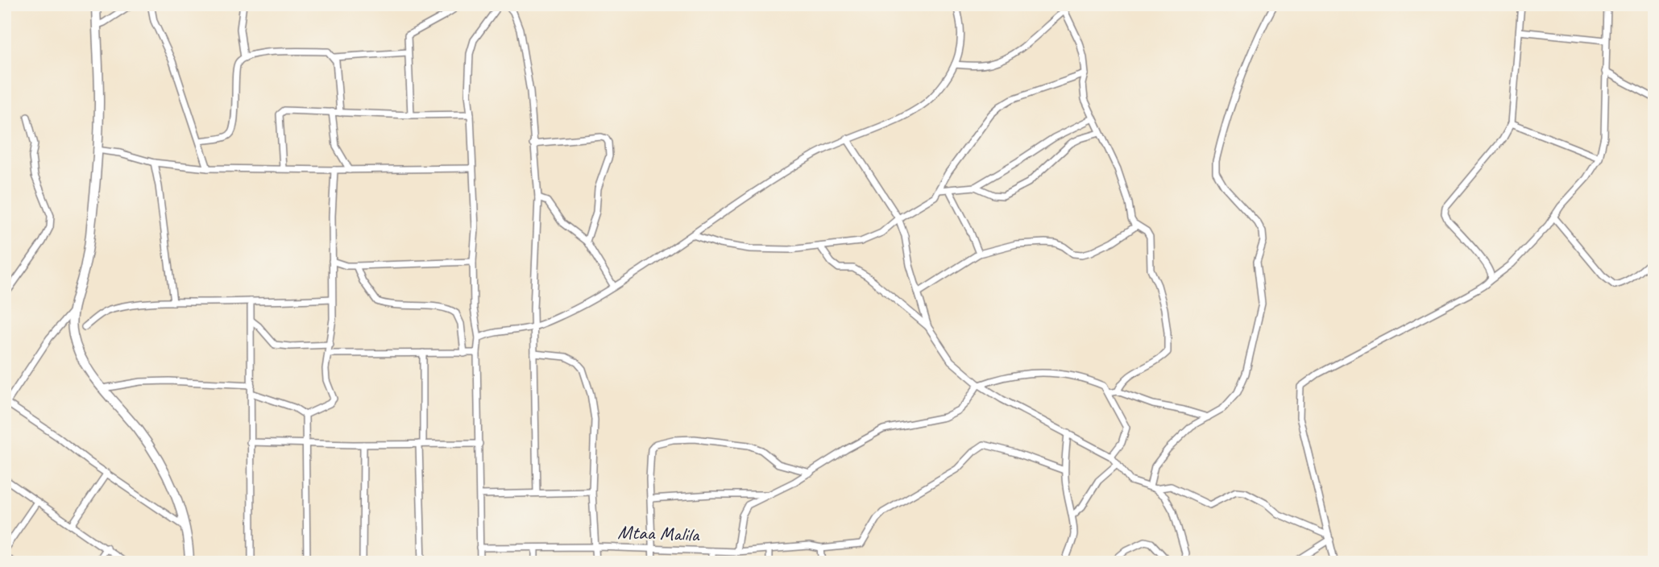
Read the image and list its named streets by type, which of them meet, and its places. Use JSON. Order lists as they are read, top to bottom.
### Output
{
  "streets": {
    "street": ["Mtaa Malila"]
  }
}
